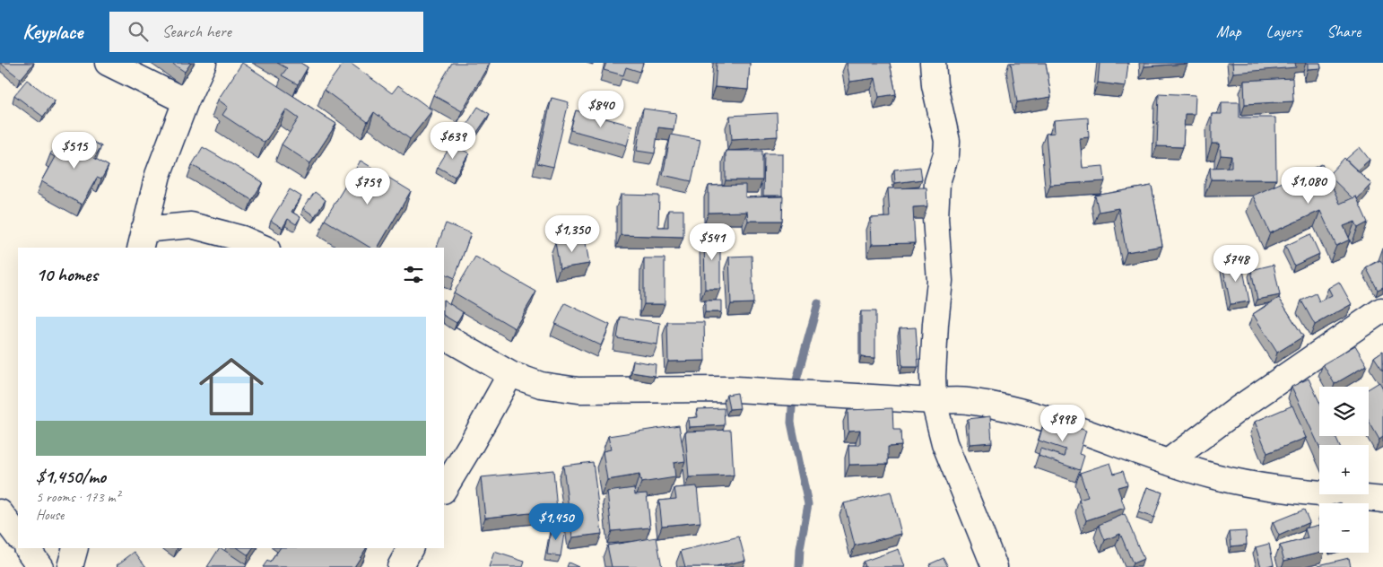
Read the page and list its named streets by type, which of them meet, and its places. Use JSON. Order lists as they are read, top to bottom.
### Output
{
  "page": {
    "header": "Keyplace",
    "search": "Search here",
    "nav": ["Map", "Layers", "Share"],
    "price": [
      "$840",
      "$639",
      "$515",
      "$1,080",
      "$759",
      "$1,350",
      "$541",
      "$748",
      "$998",
      "$1,450"
    ],
    "heading": "10 homes",
    "list": [
      {
        "name": "$1,450/mo",
        "note": "5 rooms · 173 m² · House"
      }
    ],
    "map_buttons": ["+", "−"]
  }
}
